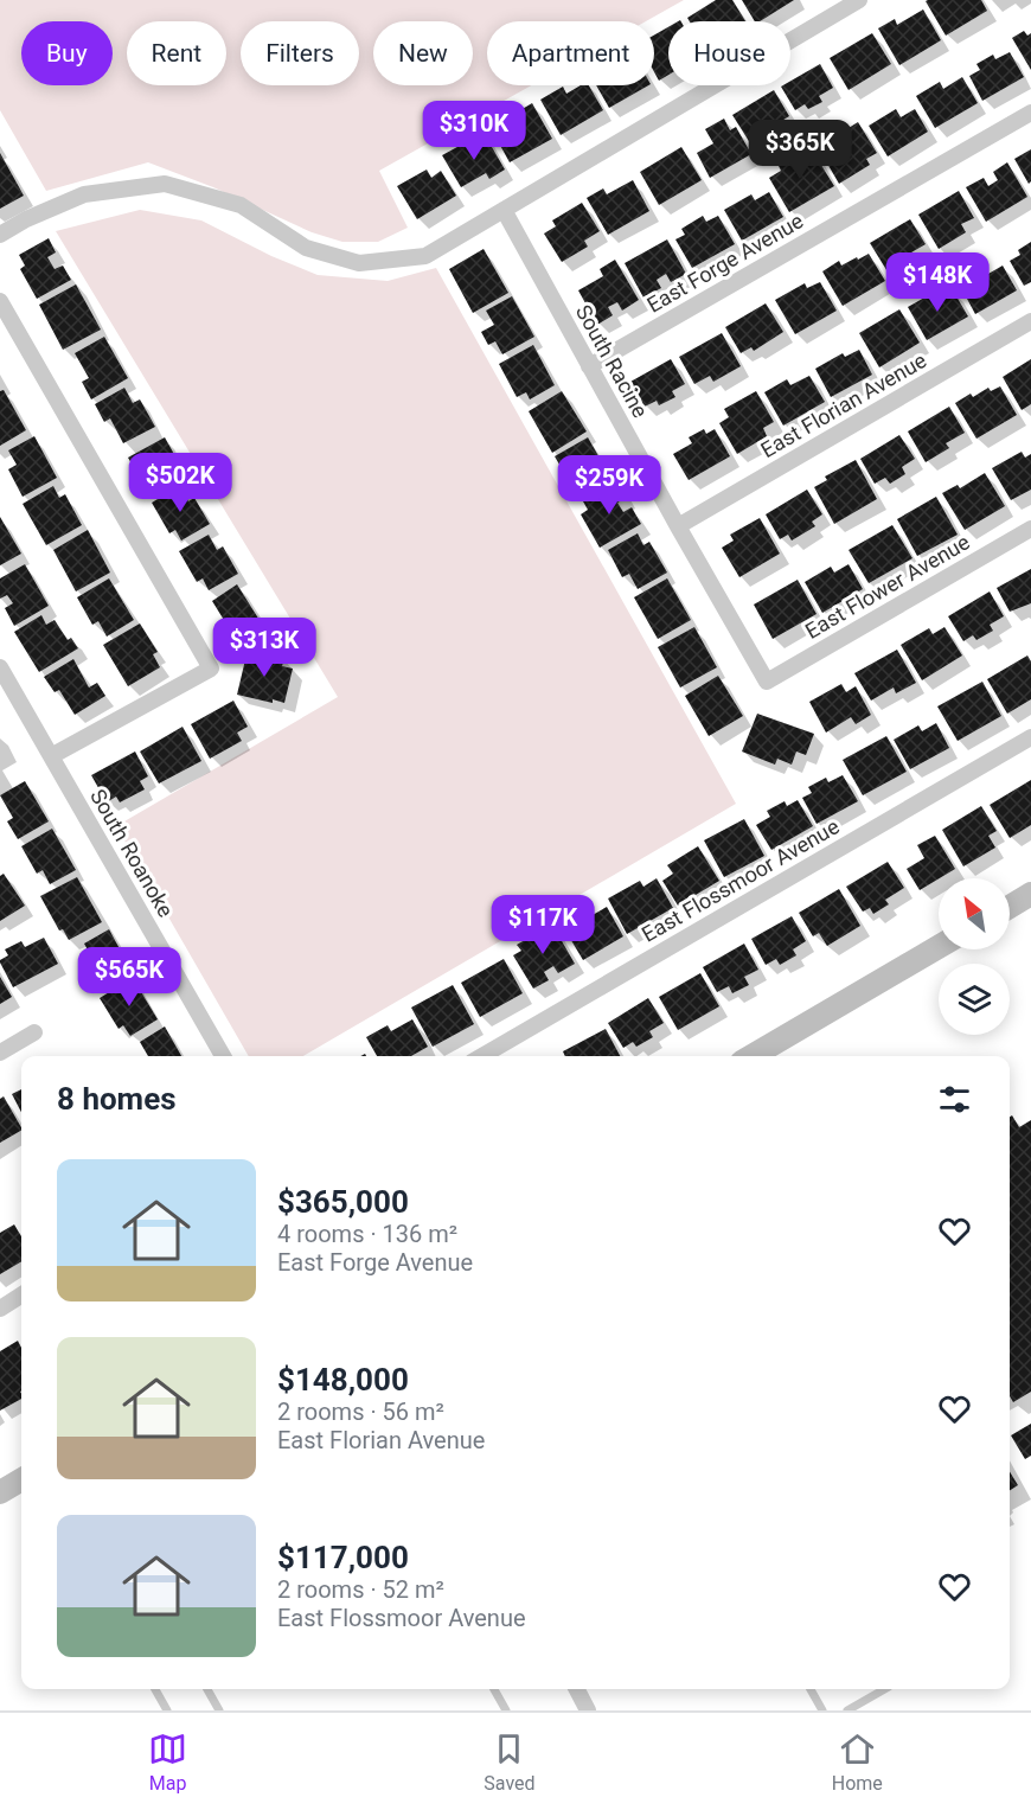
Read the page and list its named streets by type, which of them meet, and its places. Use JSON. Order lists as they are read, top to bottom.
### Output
{
  "streets": {
    "street": [
      "East Forge Avenue",
      "South Racine",
      "East Florian Avenue",
      "East Flower Avenue",
      "South Roanoke",
      "East Flossmoor Avenue"
    ]
  },
  "crossings": [
    ["East Forge Avenue", "South Racine"],
    ["South Racine", "East Florian Avenue"],
    ["South Racine", "East Flower Avenue"]
  ],
  "north": "top left",
  "page": {
    "chip": [
      "Buy",
      "Rent",
      "Filters",
      "New",
      "Apartment",
      "House"
    ],
    "price": [
      "$310K",
      "$365K",
      "$148K",
      "$502K",
      "$259K",
      "$313K",
      "$117K",
      "$565K"
    ],
    "heading": "8 homes",
    "list": [
      {
        "name": "$365,000",
        "note": "4 rooms · 136 m² · East Forge Avenue"
      },
      {
        "name": "$148,000",
        "note": "2 rooms · 56 m² · East Florian Avenue"
      },
      {
        "name": "$117,000",
        "note": "2 rooms · 52 m² · East Flossmoor Avenue"
      }
    ],
    "tabs": ["Map", "Saved", "Home"]
  }
}
